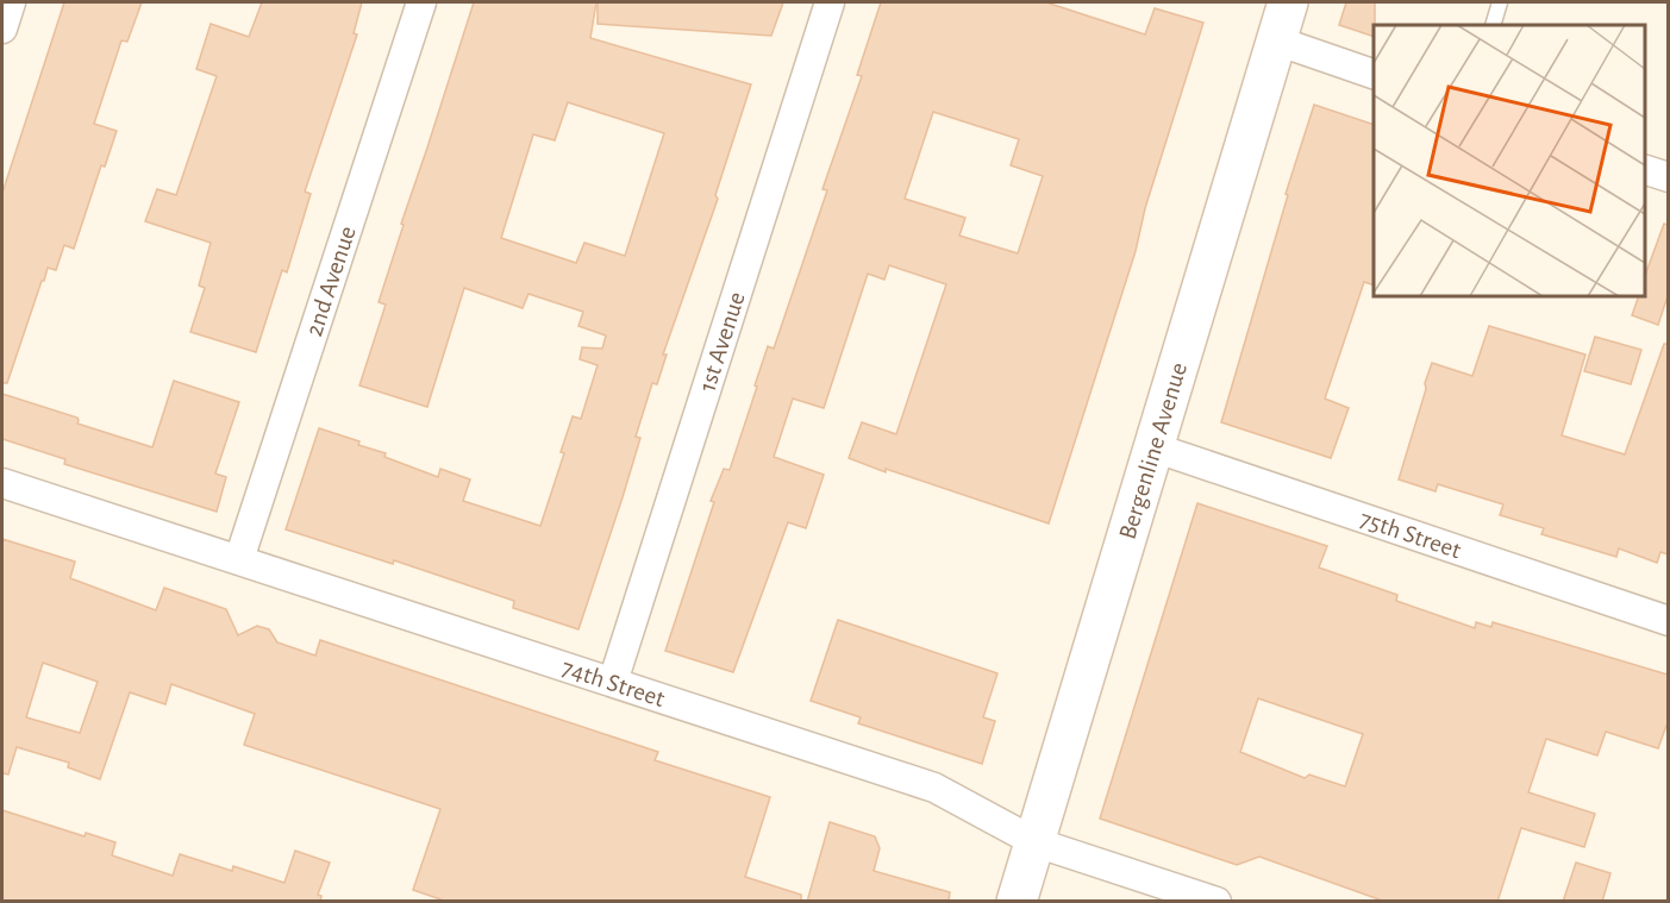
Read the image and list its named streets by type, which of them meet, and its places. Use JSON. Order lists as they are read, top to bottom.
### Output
{
  "streets": {
    "street": [
      "2nd Avenue",
      "1st Avenue",
      "Bergenline Avenue",
      "75th Street",
      "74th Street"
    ]
  },
  "crossings": [
    ["2nd Avenue", "74th Street"],
    ["1st Avenue", "74th Street"],
    ["Bergenline Avenue", "75th Street"],
    ["Bergenline Avenue", "74th Street"]
  ]
}
